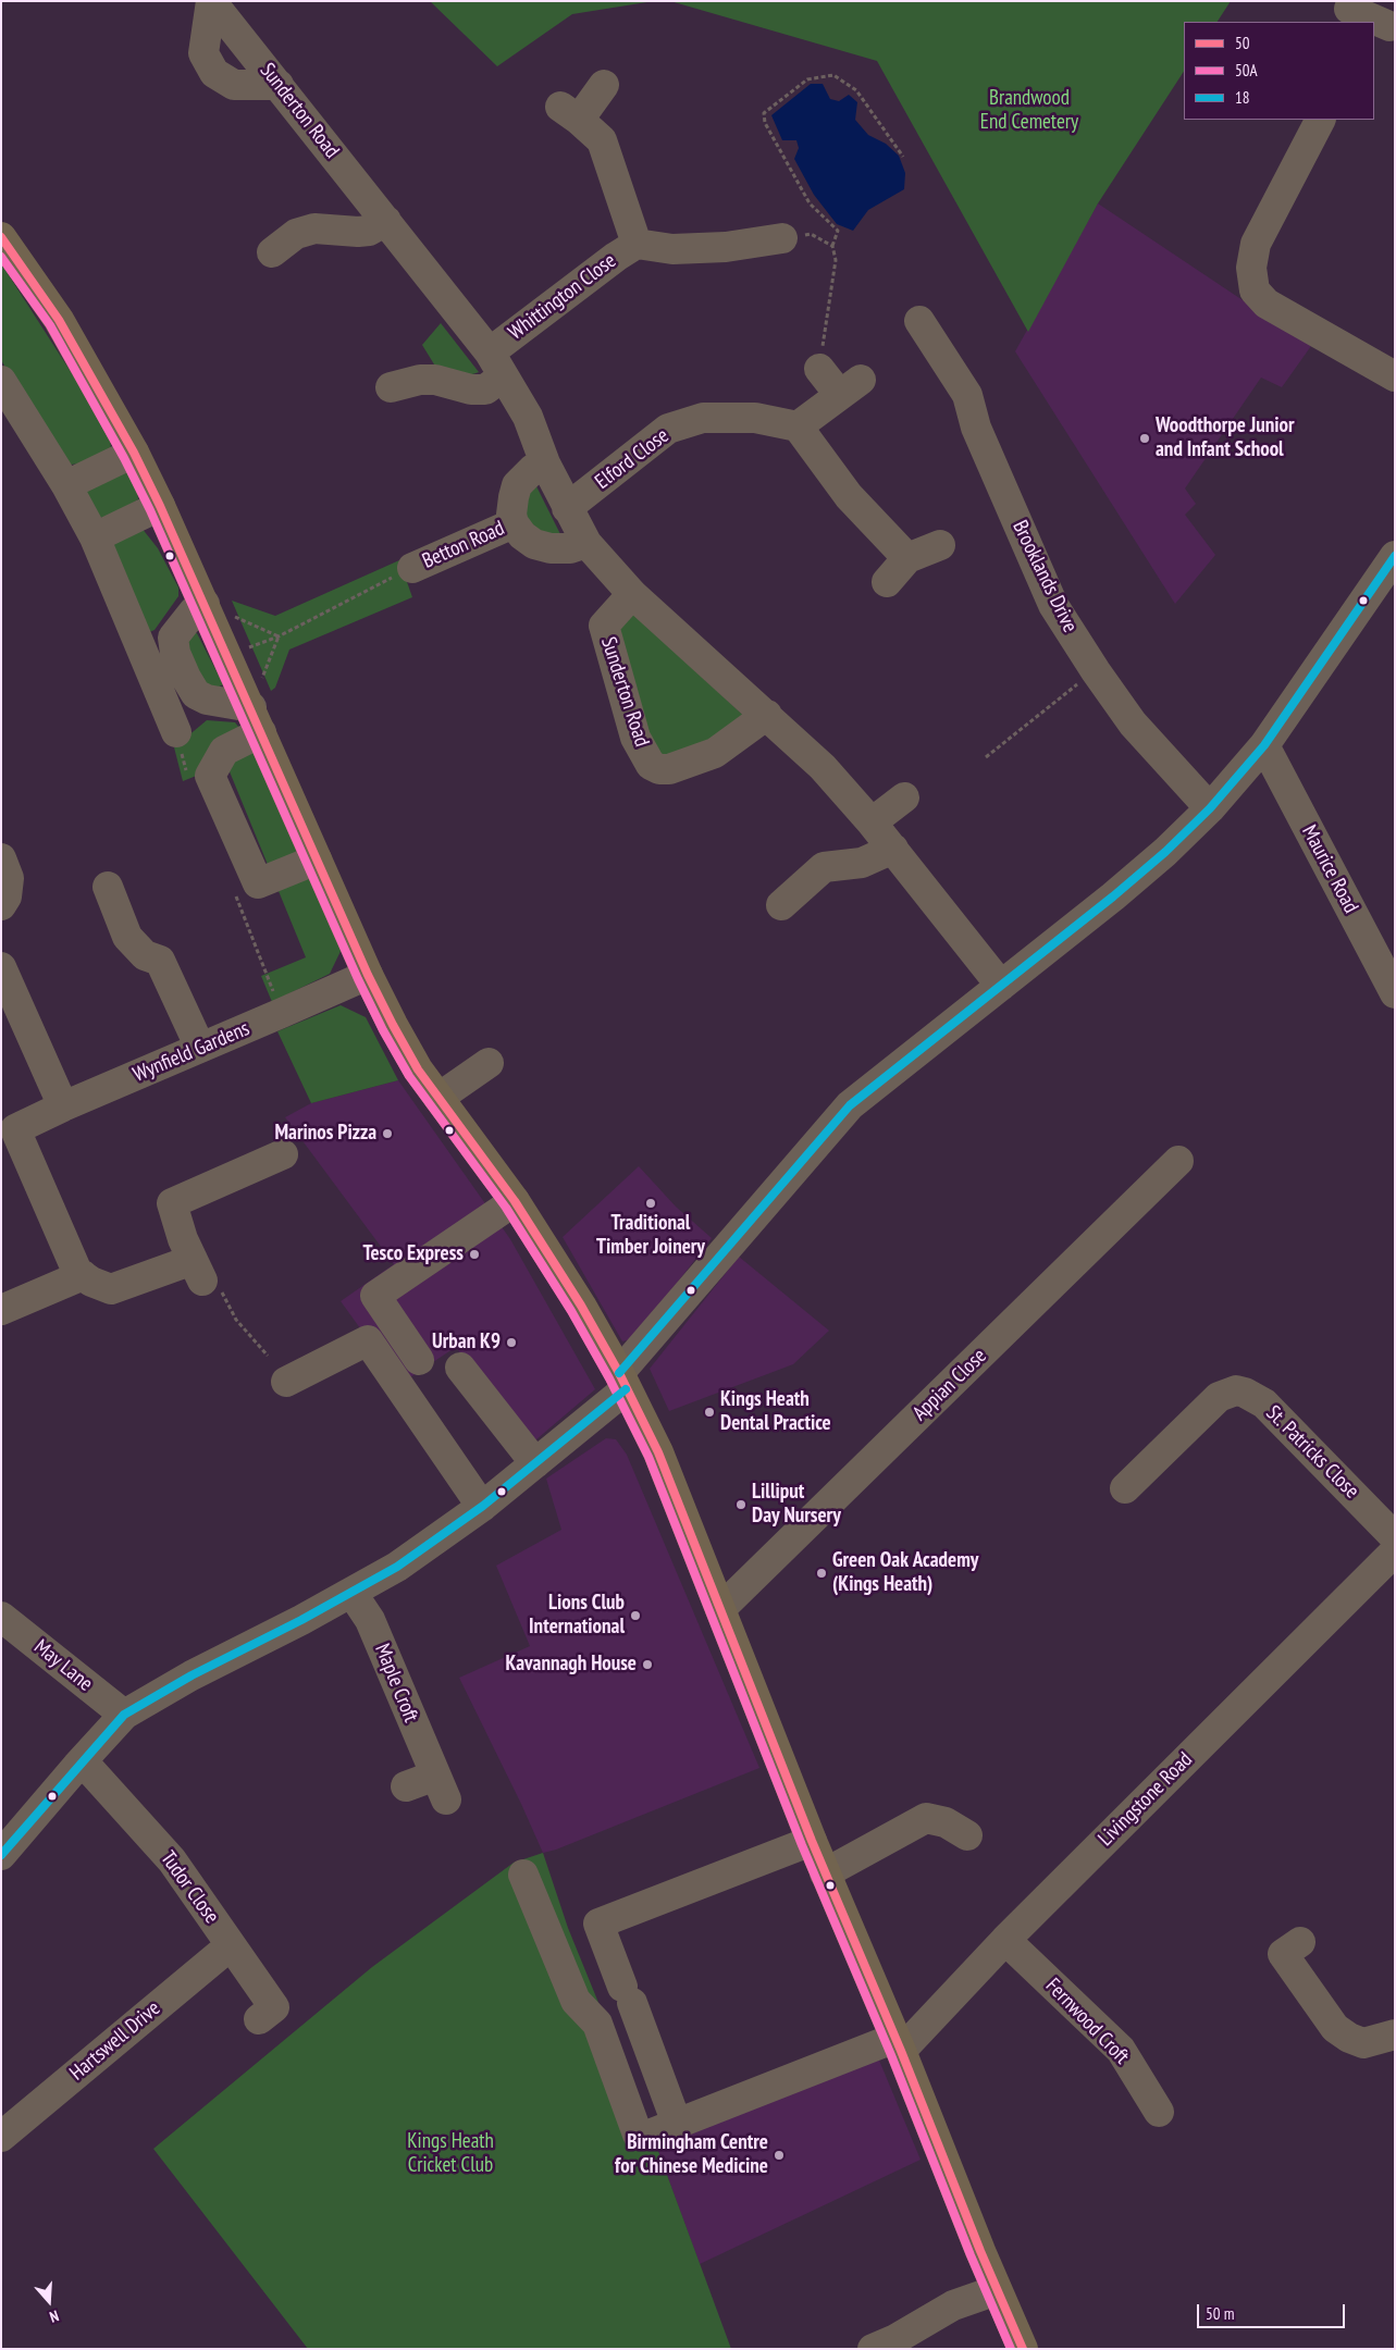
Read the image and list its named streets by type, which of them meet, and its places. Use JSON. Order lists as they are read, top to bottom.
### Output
{
  "streets": {
    "street": [
      "Sunderton Road",
      "Whittington Close",
      "Elford Close",
      "Betton Road",
      "Brooklands Drive",
      "Maurice Road",
      "Wynfield Gardens",
      "Appian Close",
      "St. Patricks Close",
      "May Lane",
      "Maple Croft",
      "Livingstone Road",
      "Tudor Close",
      "Fernwood Croft",
      "Hartswell Drive"
    ]
  },
  "crossings": [
    ["Sunderton Road", "Whittington Close"],
    ["Sunderton Road", "Elford Close"],
    ["Sunderton Road", "Betton Road"],
    ["Livingstone Road", "Fernwood Croft"],
    ["Tudor Close", "Hartswell Drive"]
  ],
  "parks": ["Brandwood End Cemetery", "Kings Heath Cricket Club"],
  "places": [
    "Woodthorpe Junior and Infant School",
    "Marinos Pizza",
    "Traditional Timber Joinery",
    "Tesco Express",
    "Urban K9",
    "Kings Heath Dental Practice",
    "Lilliput Day Nursery",
    "Green Oak Academy (Kings Heath)",
    "Lions Club International",
    "Kavannagh House",
    "Birmingham Centre for Chinese Medicine"
  ],
  "lines": ["transit line 50", "transit line 50A", "transit line 18"],
  "legend": ["50", "50A", "18"],
  "scale_bar": "50 m",
  "north": "bottom"
}
